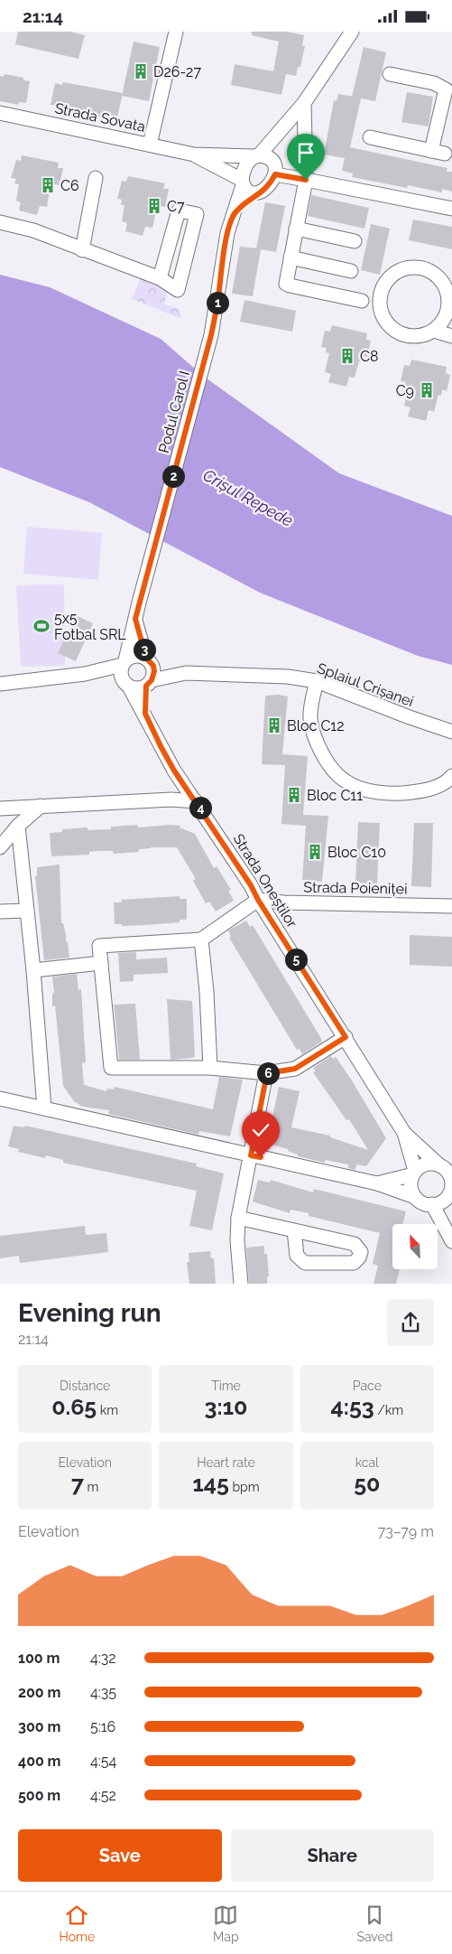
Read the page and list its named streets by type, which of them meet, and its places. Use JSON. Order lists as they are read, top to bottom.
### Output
{
  "streets": {
    "street": [
      "Strada Sovata",
      "Podul Carol I",
      "Splaiul Crișanei",
      "Strada Oneștilor",
      "Strada Poieniței"
    ]
  },
  "crossings": [
    ["Strada Sovata", "Podul Carol I"],
    ["Podul Carol I", "Splaiul Crișanei"],
    ["Podul Carol I", "Strada Oneștilor"],
    ["Splaiul Crișanei", "Strada Oneștilor"],
    ["Strada Oneștilor", "Strada Poieniței"]
  ],
  "water": ["Crișul Repede"],
  "places": {
    "building": [
      "D26-27",
      "C6",
      "C7",
      "C8",
      "C9",
      "Bloc C12",
      "Bloc C11",
      "Bloc C10"
    ],
    "sports": ["5x5 Fotbal SRL"]
  },
  "north": "top left",
  "page": {
    "status": "21:14",
    "pins": [
      "1",
      "2",
      "3",
      "4",
      "5",
      "6"
    ],
    "heading": ["Evening run", "21:14"],
    "stats": [
      ["Distance", "0.65 km"],
      ["Time", "3:10"],
      ["Pace", "4:53 /km"],
      ["Elevation", "7 m"],
      ["Heart rate", "145 bpm"],
      ["kcal", "50"]
    ],
    "chart": ["Elevation", "73–79 m"],
    "list": [
      {
        "name": "100 m",
        "note": "4:32"
      },
      {
        "name": "200 m",
        "note": "4:35"
      },
      {
        "name": "300 m",
        "note": "5:16"
      },
      {
        "name": "400 m",
        "note": "4:54"
      },
      {
        "name": "500 m",
        "note": "4:52"
      }
    ],
    "buttons": ["Save", "Share"],
    "tabs": ["Home", "Map", "Saved"]
  }
}
